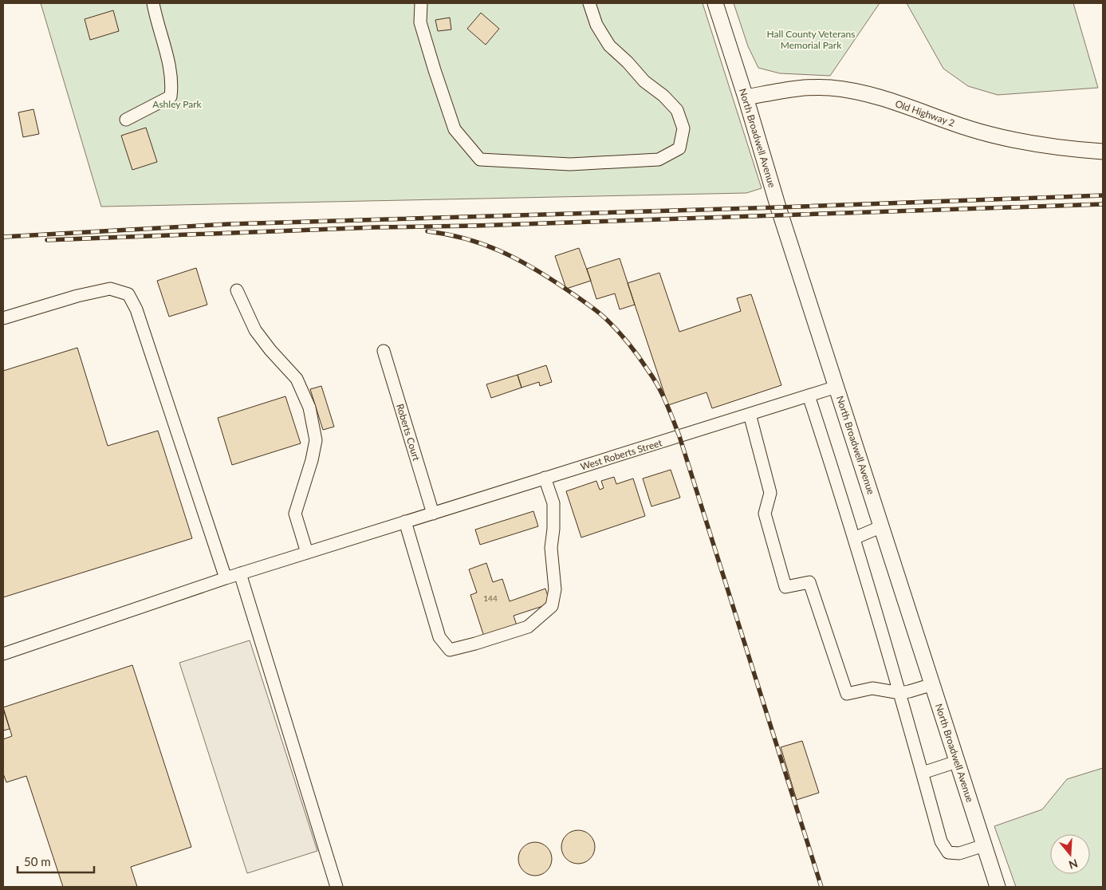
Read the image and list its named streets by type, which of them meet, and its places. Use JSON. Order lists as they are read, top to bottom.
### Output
{
  "streets": {
    "main road": ["Old Highway 2", "North Broadwell Avenue"],
    "street": ["Roberts Court", "West Roberts Street"]
  },
  "crossings": [
    ["Old Highway 2", "North Broadwell Avenue"],
    ["North Broadwell Avenue", "West Roberts Street"],
    ["Roberts Court", "West Roberts Street"]
  ],
  "parks": ["Hall County Veterans Memorial Park", "Ashley Park"],
  "house_numbers": ["144"],
  "scale_bar": "50 m",
  "north": "bottom"
}
